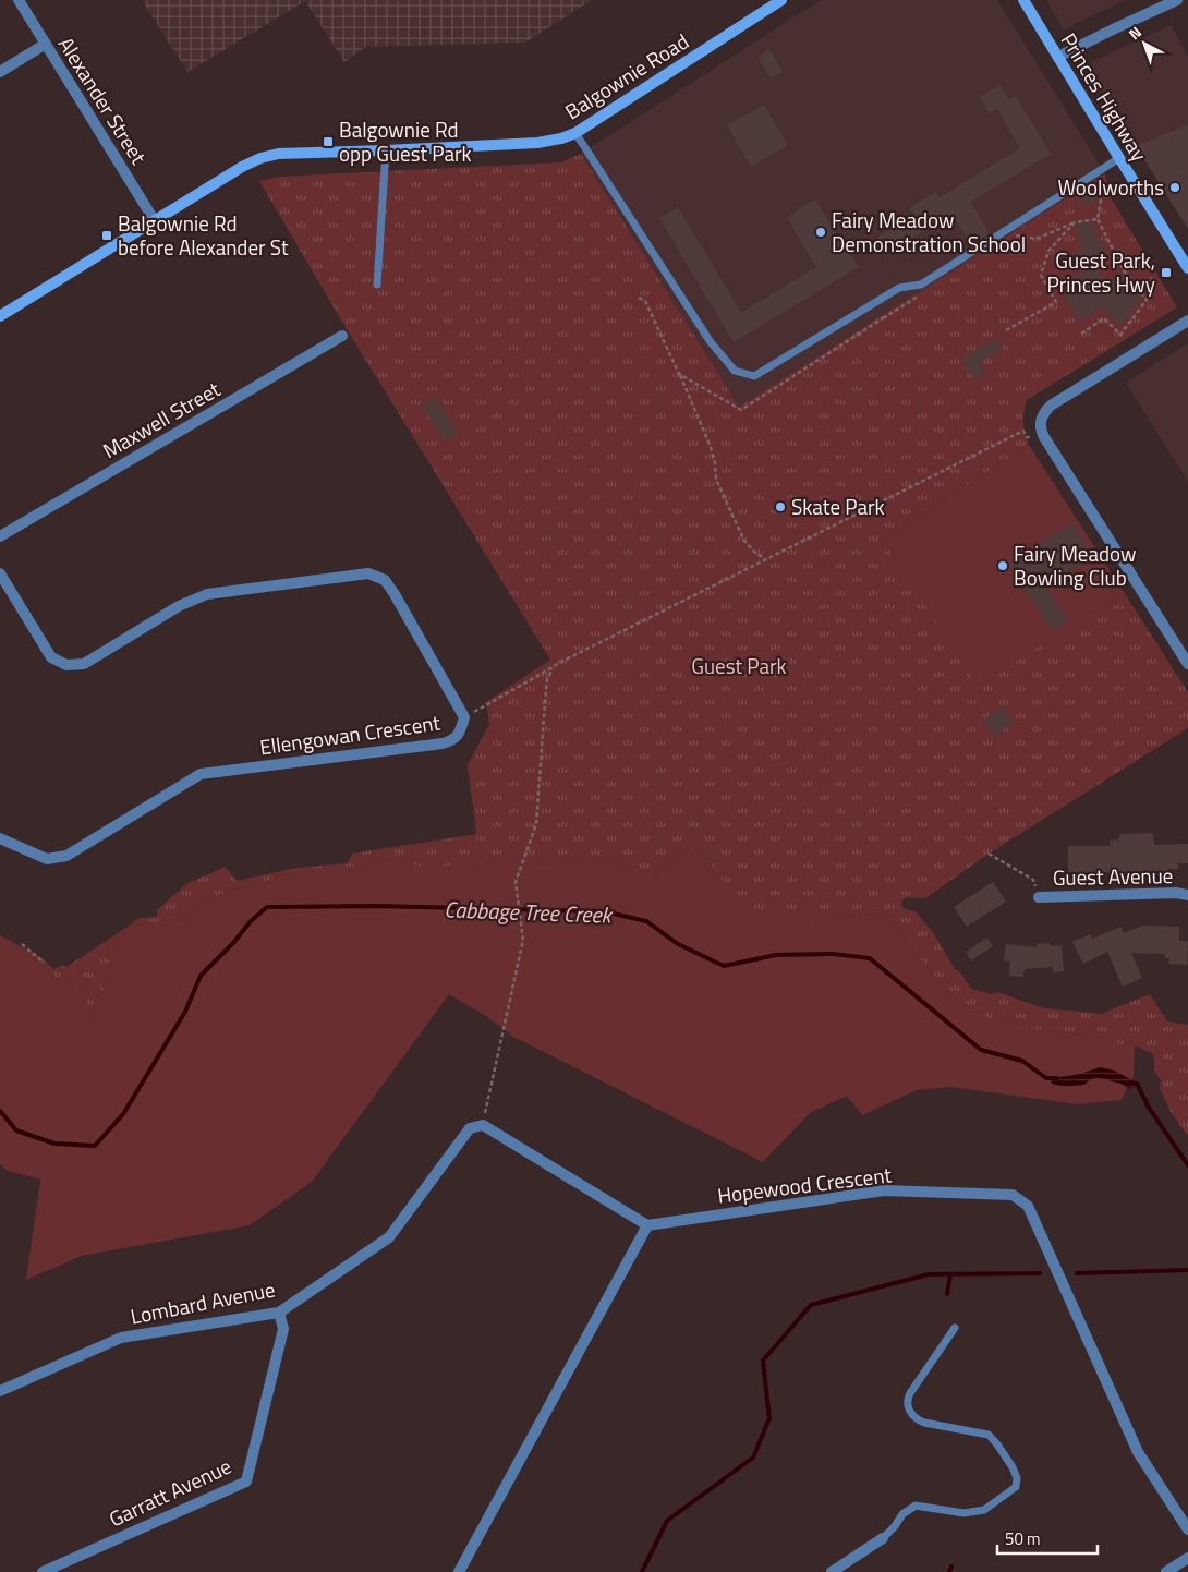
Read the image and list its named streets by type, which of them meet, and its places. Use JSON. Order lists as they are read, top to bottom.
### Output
{
  "streets": {
    "main road": ["Balgownie Road", "Princes Highway"],
    "street": [
      "Alexander Street",
      "Maxwell Street",
      "Ellengowan Crescent",
      "Guest Avenue",
      "Hopewood Crescent",
      "Lombard Avenue",
      "Garratt Avenue"
    ]
  },
  "crossings": [
    ["Balgownie Road", "Alexander Street"],
    ["Lombard Avenue", "Garratt Avenue"]
  ],
  "water": ["Cabbage Tree Creek"],
  "parks": ["Guest Park"],
  "places": {
    "transit": ["Balgownie Rd opp Guest Park", "Balgownie Rd before Alexander St", "Guest Park, Princes Hwy"],
    "other": [
      "Woolworths",
      "Fairy Meadow Demonstration School",
      "Skate Park",
      "Fairy Meadow Bowling Club"
    ]
  },
  "scale_bar": "50 m",
  "north": "top left"
}
